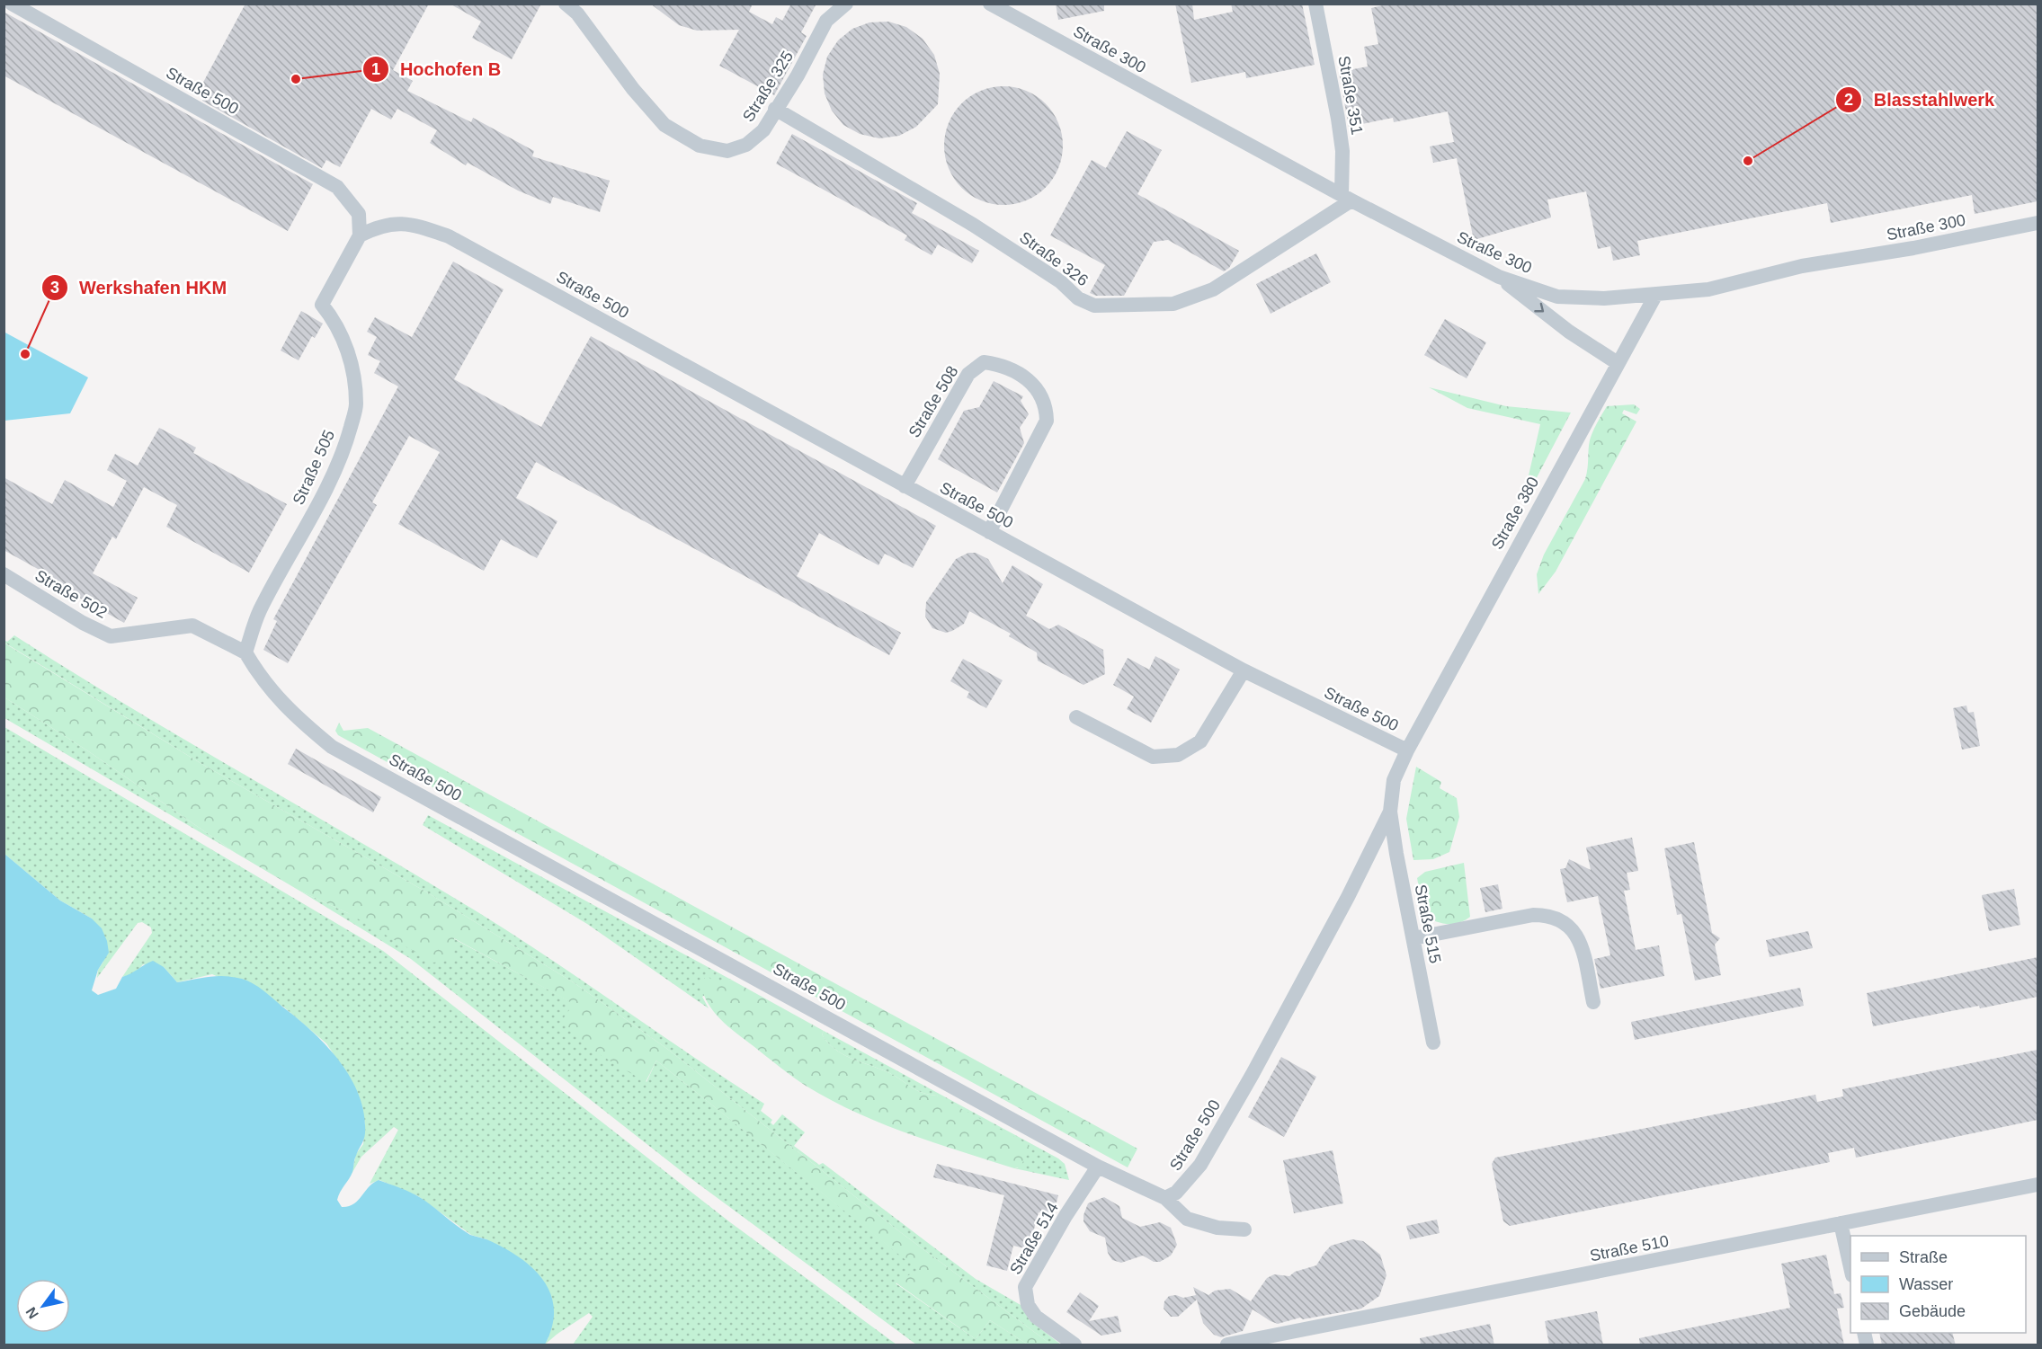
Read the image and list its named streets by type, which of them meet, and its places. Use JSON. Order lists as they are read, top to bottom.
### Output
{
  "streets": {
    "street": [
      "Straße 300",
      "Straße 325",
      "Straße 500",
      "Straße 351",
      "Straße 326",
      "Straße 508",
      "Straße 505",
      "Straße 380",
      "Straße 502",
      "Straße 515",
      "Straße 514",
      "Straße 510"
    ]
  },
  "crossings": [
    ["Straße 300", "Straße 351"],
    ["Straße 300", "Straße 326"],
    ["Straße 300", "Straße 380"],
    ["Straße 325", "Straße 326"],
    ["Straße 500", "Straße 508"],
    ["Straße 500", "Straße 505"],
    ["Straße 500", "Straße 380"],
    ["Straße 500", "Straße 502"],
    ["Straße 500", "Straße 515"],
    ["Straße 500", "Straße 514"],
    ["Straße 351", "Straße 326"],
    ["Straße 505", "Straße 502"]
  ],
  "places": ["Hochofen B", "Blasstahlwerk", "Werkshafen HKM"],
  "legend": ["Straße", "Wasser", "Gebäude"],
  "north": "bottom left"
}
